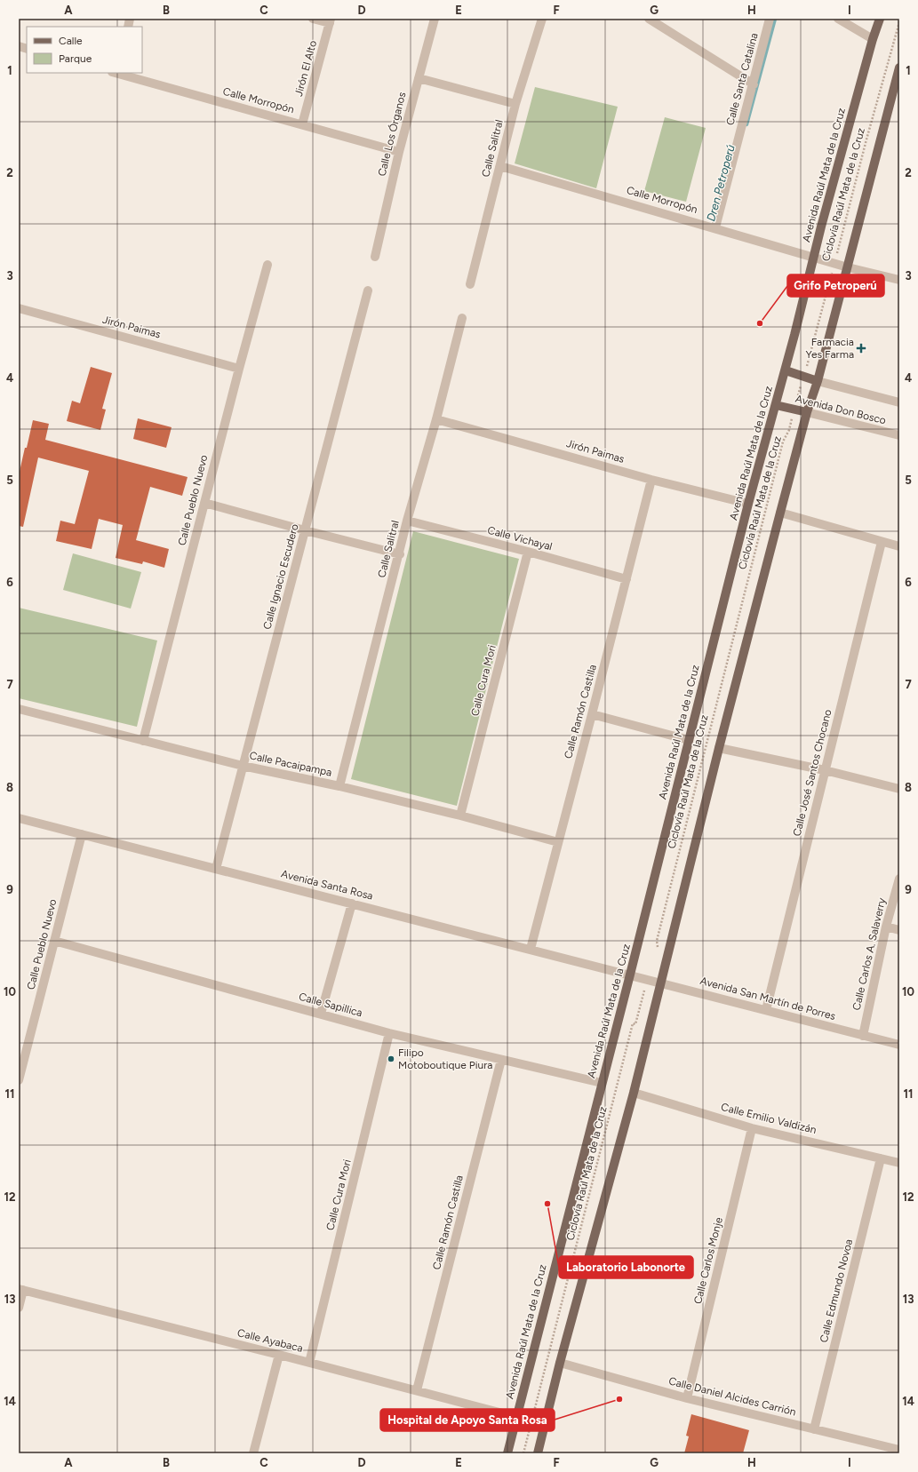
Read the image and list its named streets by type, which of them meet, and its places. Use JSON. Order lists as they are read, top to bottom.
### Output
{
  "streets": {
    "main road": ["Avenida Raúl Mata de la Cruz", "Avenida Don Bosco"],
    "street": [
      "Jirón El Alto",
      "Calle Santa Catalina",
      "Calle Morropón",
      "Calle Los Órganos",
      "Calle Salitral",
      "Jirón Paimas",
      "Calle Pueblo Nuevo",
      "Calle Vichayal",
      "Calle Ignacio Escudero",
      "Calle Cura Mori",
      "Calle Ramón Castilla",
      "Calle Pacaipampa",
      "Calle José Santos Chocano",
      "Avenida Santa Rosa",
      "Calle Carlos A. Salaverry",
      "Avenida San Martín de Porres",
      "Calle Sapillica",
      "Calle Emilio Valdizán",
      "Calle Carlos Monje",
      "Calle Edmundo Novoa",
      "Calle Ayabaca",
      "Calle Daniel Alcides Carrión"
    ],
    "path": ["Ciclovía Raúl Mata de la Cruz"]
  },
  "crossings": [
    ["Jirón El Alto", "Calle Morropón"],
    ["Calle Santa Catalina", "Calle Morropón"],
    ["Calle Morropón", "Calle Los Órganos"],
    ["Calle Morropón", "Calle Salitral"],
    ["Calle Morropón", "Avenida Raúl Mata de la Cruz"],
    ["Calle Morropón", "Ciclovía Raúl Mata de la Cruz"],
    ["Calle Salitral", "Jirón Paimas"],
    ["Calle Salitral", "Calle Vichayal"],
    ["Calle Salitral", "Calle Pacaipampa"],
    ["Avenida Raúl Mata de la Cruz", "Jirón Paimas"],
    ["Avenida Raúl Mata de la Cruz", "Avenida Don Bosco"],
    ["Avenida Raúl Mata de la Cruz", "Avenida Santa Rosa"],
    ["Avenida Raúl Mata de la Cruz", "Avenida San Martín de Porres"],
    ["Avenida Raúl Mata de la Cruz", "Calle Sapillica"],
    ["Avenida Raúl Mata de la Cruz", "Calle Ayabaca"],
    ["Ciclovía Raúl Mata de la Cruz", "Avenida Don Bosco"],
    ["Jirón Paimas", "Calle Pueblo Nuevo"],
    ["Jirón Paimas", "Calle Ramón Castilla"],
    ["Calle Pueblo Nuevo", "Calle Pacaipampa"],
    ["Calle Pueblo Nuevo", "Avenida Santa Rosa"],
    ["Calle Pueblo Nuevo", "Calle Sapillica"],
    ["Calle Vichayal", "Calle Cura Mori"],
    ["Calle Vichayal", "Calle Ramón Castilla"],
    ["Calle Ignacio Escudero", "Calle Pacaipampa"],
    ["Calle Ignacio Escudero", "Avenida Santa Rosa"],
    ["Calle Cura Mori", "Calle Pacaipampa"],
    ["Calle Cura Mori", "Calle Sapillica"],
    ["Calle Cura Mori", "Calle Ayabaca"],
    ["Calle Ramón Castilla", "Calle Pacaipampa"],
    ["Calle Ramón Castilla", "Avenida Santa Rosa"],
    ["Calle Ramón Castilla", "Calle Sapillica"],
    ["Calle Ramón Castilla", "Calle Ayabaca"],
    ["Calle José Santos Chocano", "Avenida San Martín de Porres"],
    ["Avenida Santa Rosa", "Avenida San Martín de Porres"],
    ["Calle Carlos A. Salaverry", "Avenida San Martín de Porres"],
    ["Calle Emilio Valdizán", "Calle Carlos Monje"],
    ["Calle Emilio Valdizán", "Calle Edmundo Novoa"],
    ["Calle Carlos Monje", "Calle Daniel Alcides Carrión"],
    ["Calle Edmundo Novoa", "Calle Daniel Alcides Carrión"]
  ],
  "water": ["Dren Petroperú"],
  "places": {
    "other": [
      "Grifo Petroperú",
      "Filipo Motoboutique Piura",
      "Laboratorio Labonorte",
      "Hospital de Apoyo Santa Rosa"
    ],
    "health": ["Farmacia Yes Farma"]
  },
  "legend": ["Calle", "Parque"],
  "grid": {
    "columns": [
      "A",
      "B",
      "C",
      "D",
      "E",
      "F",
      "G",
      "H",
      "I"
    ],
    "rows": [
      "1",
      "2",
      "3",
      "4",
      "5",
      "6",
      "7",
      "8",
      "9",
      "10",
      "11",
      "12",
      "13",
      "14"
    ]
  }
}
